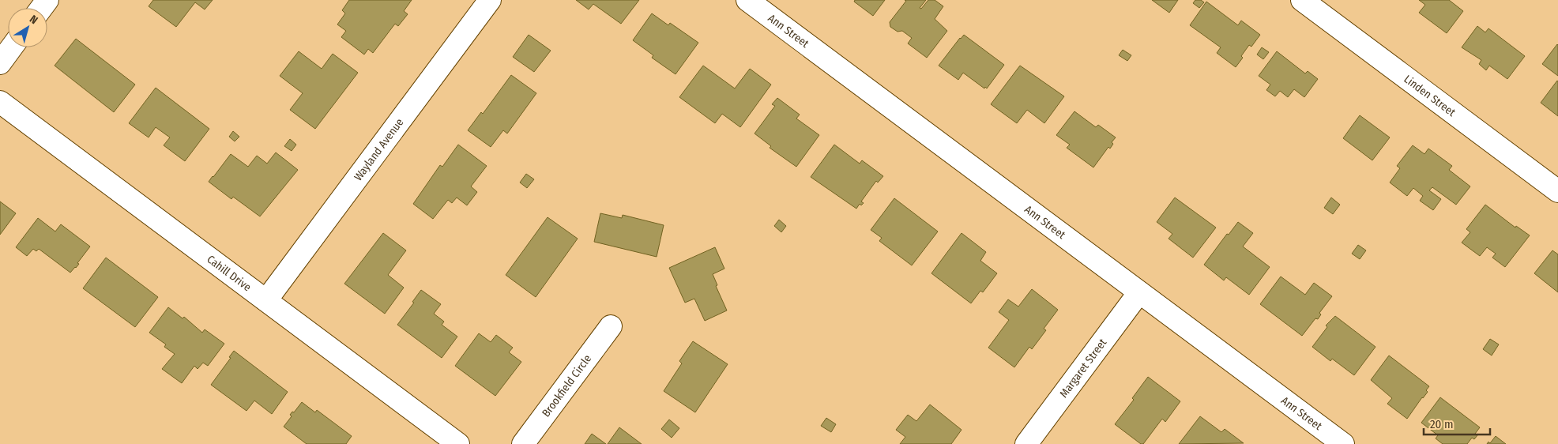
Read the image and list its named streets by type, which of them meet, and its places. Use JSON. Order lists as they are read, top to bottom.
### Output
{
  "streets": {
    "street": [
      "Ann Street",
      "Linden Street",
      "Wayland Avenue",
      "Cahill Drive",
      "Margaret Street",
      "Brookfield Circle"
    ]
  },
  "crossings": [
    ["Ann Street", "Margaret Street"],
    ["Wayland Avenue", "Cahill Drive"]
  ],
  "scale_bar": "20 m",
  "north": "top right"
}
